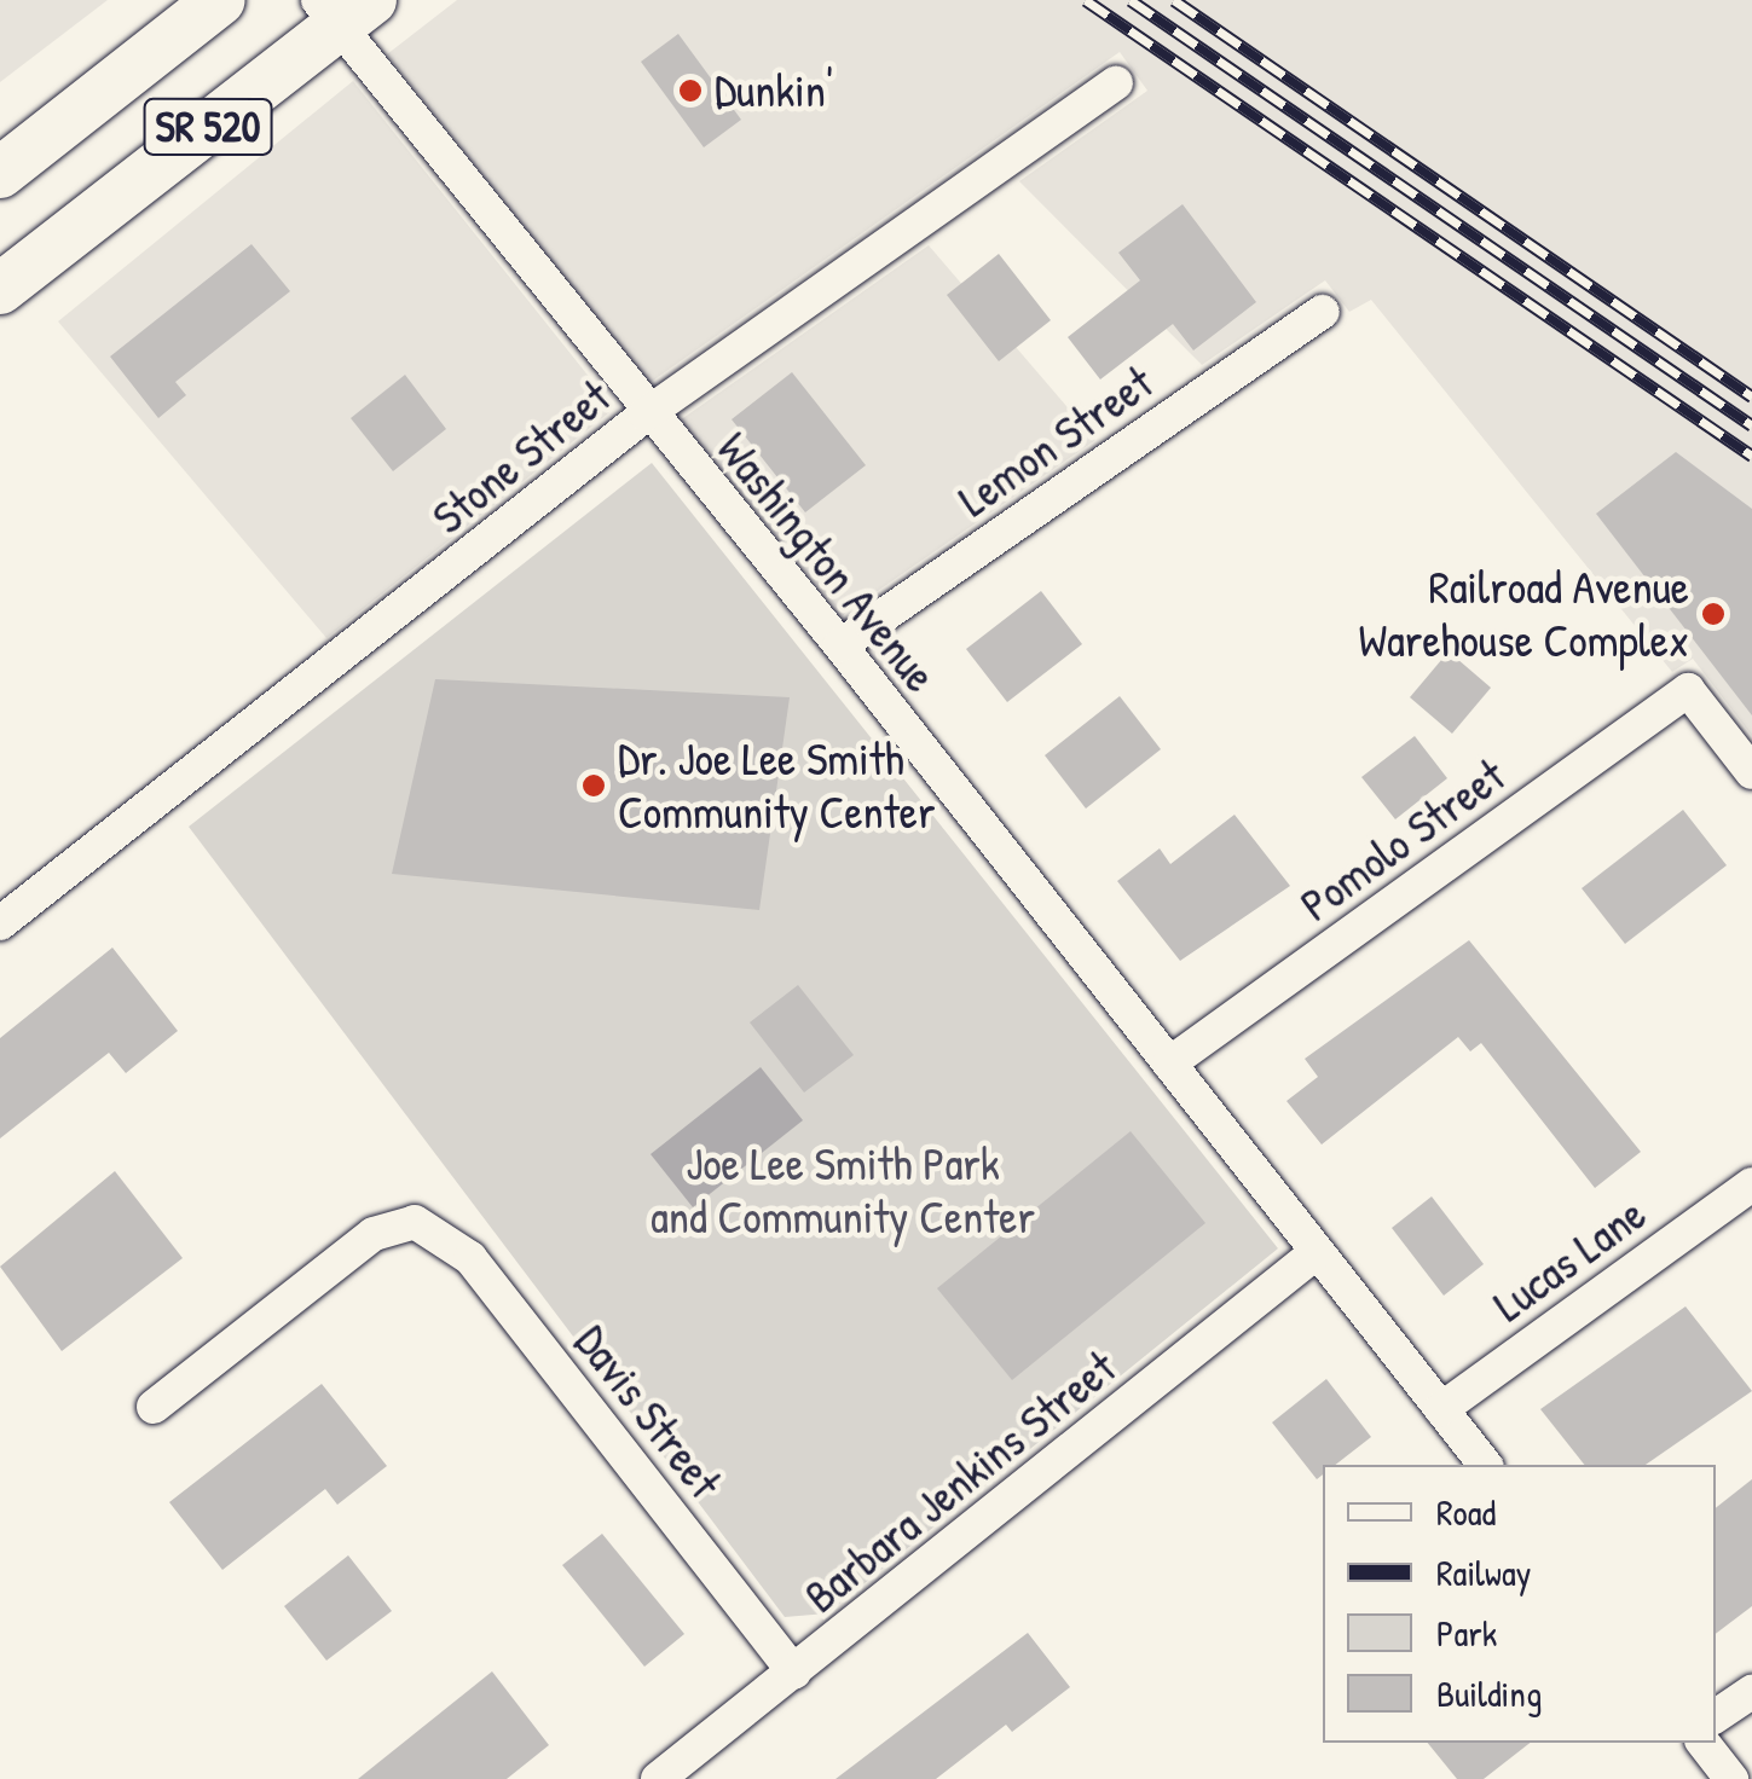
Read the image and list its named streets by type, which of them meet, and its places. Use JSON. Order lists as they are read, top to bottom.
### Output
{
  "streets": {
    "main road": ["SR 520"],
    "street": [
      "Lemon Street",
      "Stone Street",
      "Washington Avenue",
      "Pomolo Street",
      "Lucas Lane",
      "Davis Street",
      "Barbara Jenkins Street"
    ]
  },
  "crossings": [
    ["SR 520", "Washington Avenue"],
    ["Lemon Street", "Washington Avenue"],
    ["Stone Street", "Washington Avenue"],
    ["Washington Avenue", "Pomolo Street"],
    ["Washington Avenue", "Lucas Lane"],
    ["Washington Avenue", "Barbara Jenkins Street"],
    ["Davis Street", "Barbara Jenkins Street"]
  ],
  "parks": ["Joe Lee Smith Park and Community Center"],
  "places": ["Dunkin'", "Railroad Avenue Warehouse Complex", "Dr. Joe Lee Smith Community Center"],
  "legend": [
    "Road",
    "Railway",
    "Park",
    "Building"
  ]
}
